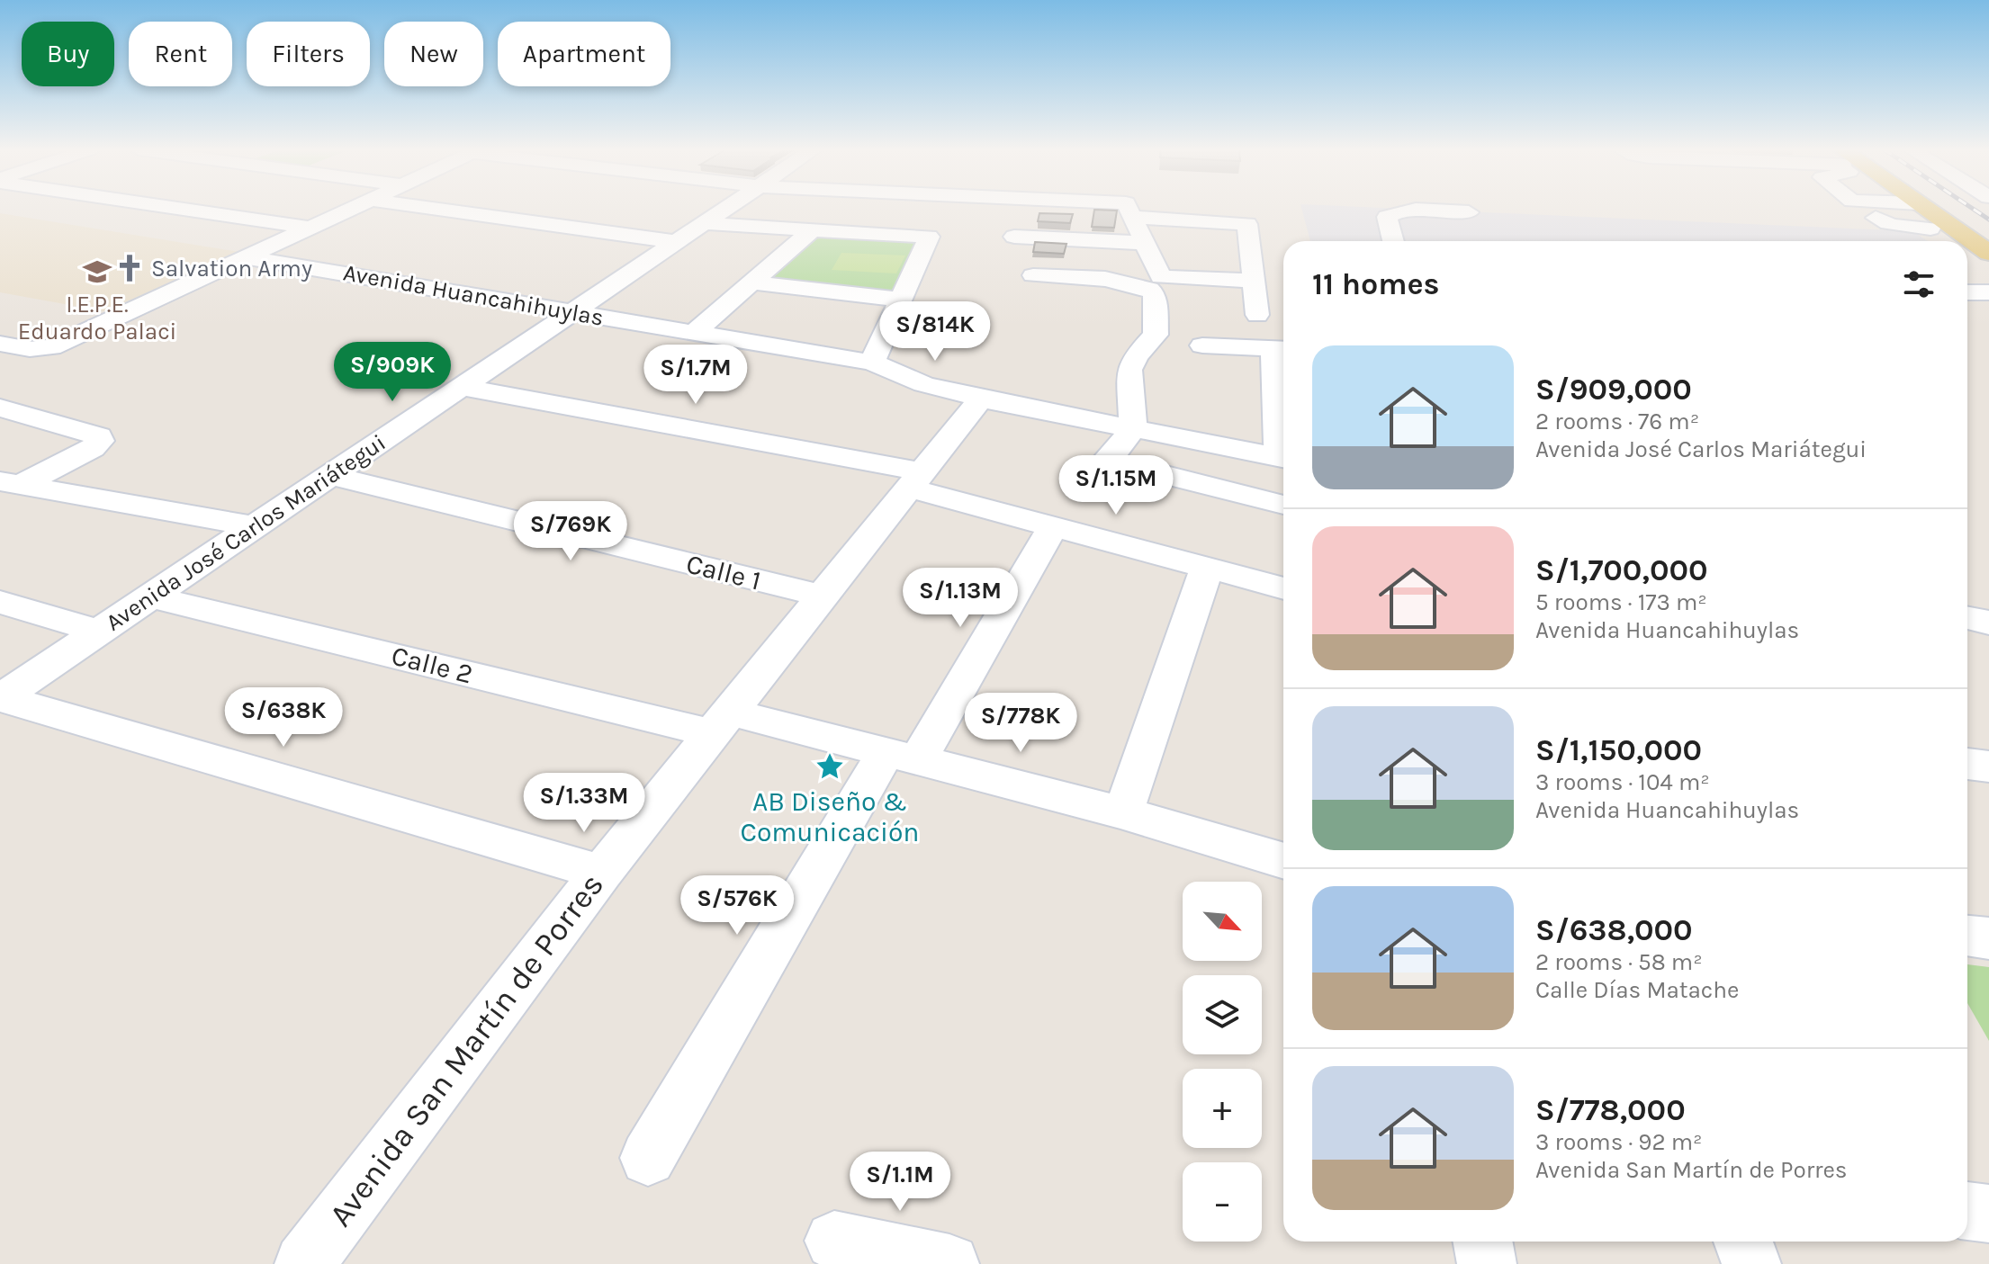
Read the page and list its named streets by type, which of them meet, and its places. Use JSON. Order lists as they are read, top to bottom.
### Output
{
  "streets": {
    "street": [
      "Avenida Huancahihuylas",
      "Avenida José Carlos Mariátegui",
      "Calle 1",
      "Calle 2",
      "Avenida San Martín de Porres"
    ]
  },
  "crossings": [
    ["Avenida Huancahihuylas", "Avenida José Carlos Mariátegui"],
    ["Avenida Huancahihuylas", "Avenida San Martín de Porres"],
    ["Avenida José Carlos Mariátegui", "Calle 1"],
    ["Avenida José Carlos Mariátegui", "Calle 2"],
    ["Calle 1", "Avenida San Martín de Porres"],
    ["Calle 2", "Avenida San Martín de Porres"]
  ],
  "places": {
    "church": ["Salvation Army"],
    "school or university": ["I.E.P.E. Eduardo Palaci"],
    "place": ["AB Diseño & Comunicación"]
  },
  "north": "bottom right",
  "page": {
    "chip": [
      "Buy",
      "Rent",
      "Filters",
      "New",
      "Apartment"
    ],
    "heading": "11 homes",
    "price": [
      "S/814K",
      "S/909K",
      "S/1.7M",
      "S/1.15M",
      "S/769K",
      "S/1.13M",
      "S/638K",
      "S/778K",
      "S/1.33M",
      "S/576K",
      "S/1.1M"
    ],
    "list": [
      {
        "name": "S/909,000",
        "note": "2 rooms · 76 m² · Avenida José Carlos Mariátegui"
      },
      {
        "name": "S/1,700,000",
        "note": "5 rooms · 173 m² · Avenida Huancahihuylas"
      },
      {
        "name": "S/1,150,000",
        "note": "3 rooms · 104 m² · Avenida Huancahihuylas"
      },
      {
        "name": "S/638,000",
        "note": "2 rooms · 58 m² · Calle Días Matache"
      },
      {
        "name": "S/778,000",
        "note": "3 rooms · 92 m² · Avenida San Martín de Porres"
      }
    ],
    "map_buttons": ["+", "−"]
  }
}
